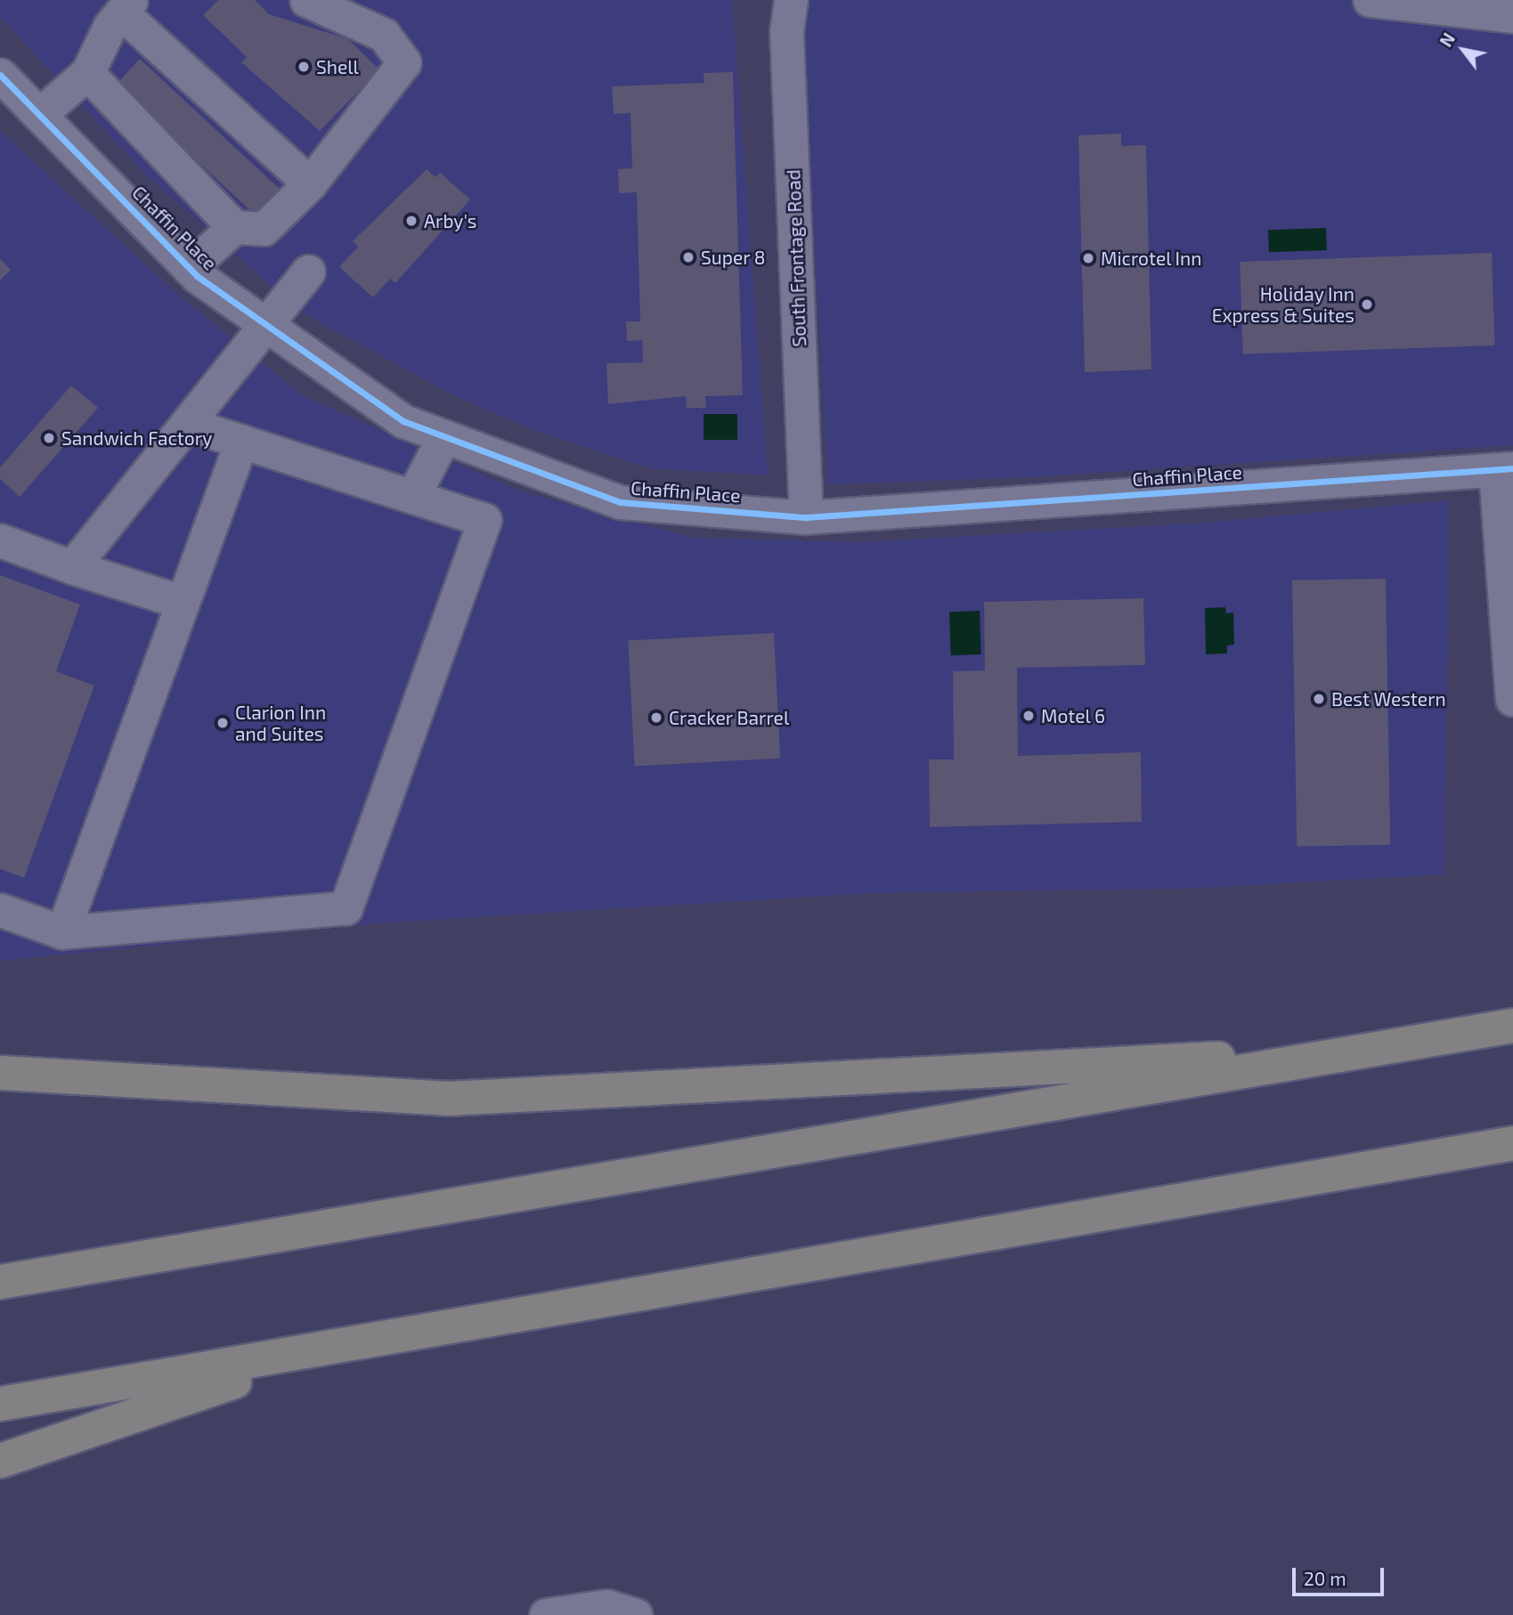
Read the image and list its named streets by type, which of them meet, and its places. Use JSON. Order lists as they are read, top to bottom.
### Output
{
  "streets": {
    "street": ["Chaffin Place", "South Frontage Road"]
  },
  "crossings": [
    ["Chaffin Place", "South Frontage Road"]
  ],
  "places": [
    "Shell",
    "Arby's",
    "Super 8",
    "Microtel Inn",
    "Holiday Inn Express & Suites",
    "Sandwich Factory",
    "Best Western",
    "Motel 6",
    "Cracker Barrel",
    "Clarion Inn and Suites"
  ],
  "scale_bar": "20 m",
  "north": "top left"
}
